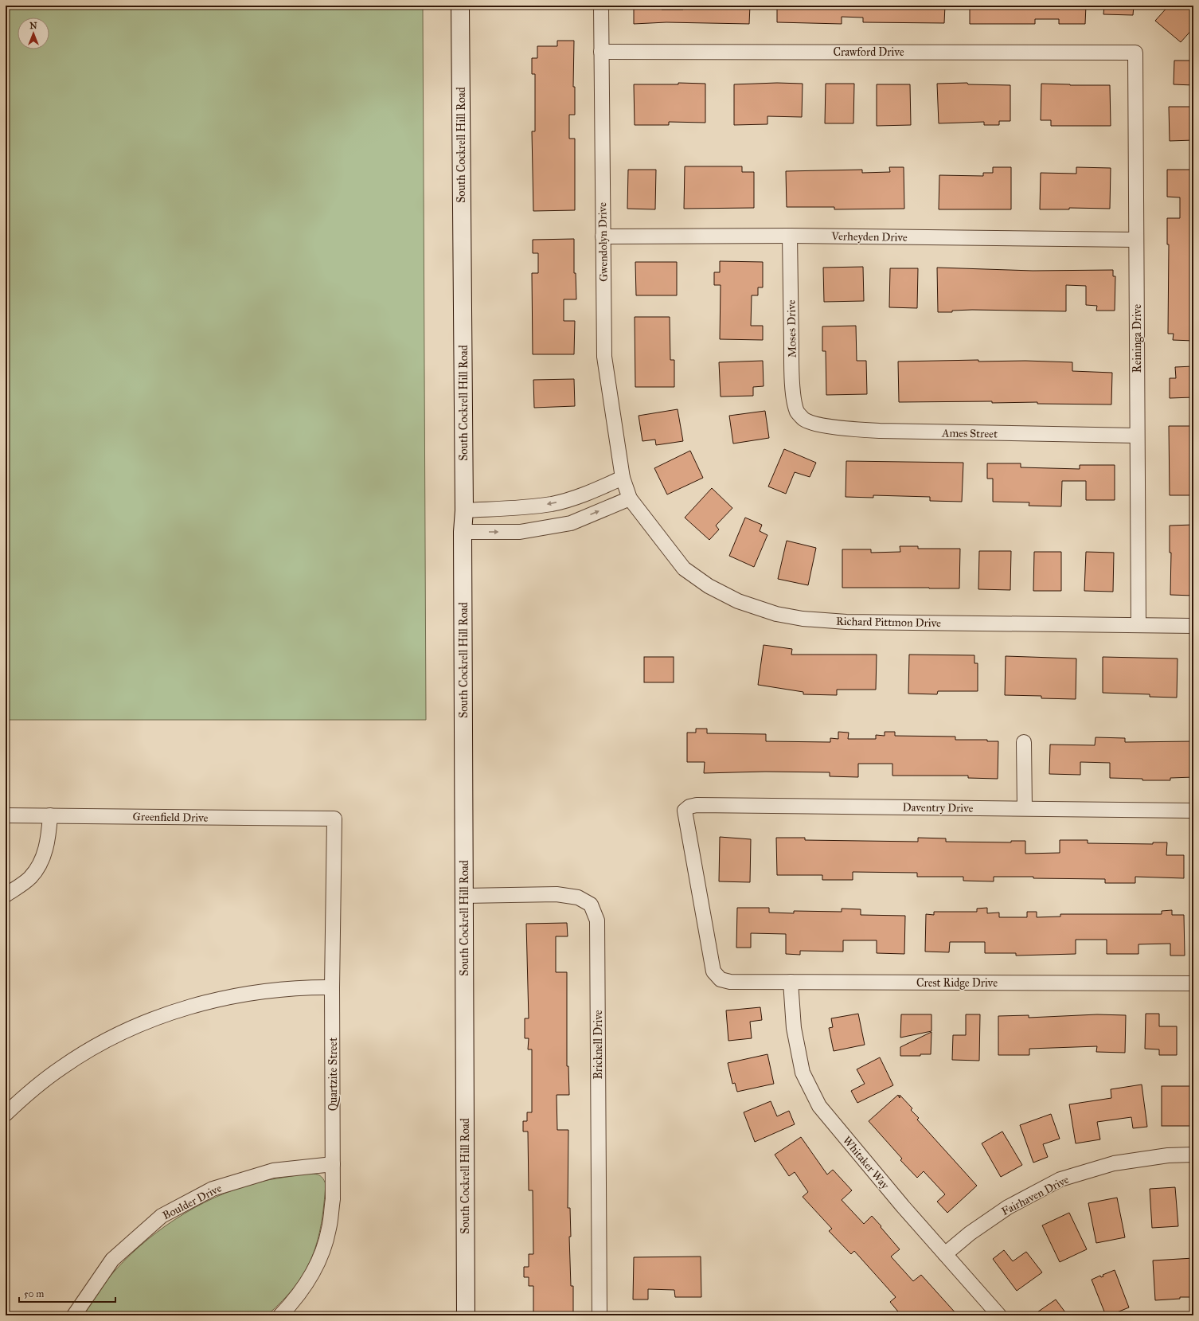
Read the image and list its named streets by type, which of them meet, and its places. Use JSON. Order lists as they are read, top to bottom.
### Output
{
  "streets": {
    "main road": ["South Cockrell Hill Road"],
    "street": [
      "Crawford Drive",
      "Verheyden Drive",
      "Gwendolyn Drive",
      "Moses Drive",
      "Reininga Drive",
      "Ames Street",
      "Richard Pittmon Drive",
      "Daventry Drive",
      "Greenfield Drive",
      "Crest Ridge Drive",
      "Bricknell Drive",
      "Quartzite Street",
      "Whitaker Way",
      "Fairhaven Drive",
      "Boulder Drive"
    ]
  },
  "crossings": [
    ["Crawford Drive", "Gwendolyn Drive"],
    ["Crawford Drive", "Reininga Drive"],
    ["South Cockrell Hill Road", "Bricknell Drive"],
    ["Verheyden Drive", "Gwendolyn Drive"],
    ["Verheyden Drive", "Moses Drive"],
    ["Verheyden Drive", "Reininga Drive"],
    ["Gwendolyn Drive", "Richard Pittmon Drive"],
    ["Moses Drive", "Ames Street"],
    ["Reininga Drive", "Ames Street"],
    ["Reininga Drive", "Richard Pittmon Drive"],
    ["Daventry Drive", "Crest Ridge Drive"],
    ["Greenfield Drive", "Quartzite Street"],
    ["Crest Ridge Drive", "Whitaker Way"],
    ["Quartzite Street", "Boulder Drive"],
    ["Whitaker Way", "Fairhaven Drive"]
  ],
  "scale_bar": "50 m",
  "north": "top"
}
